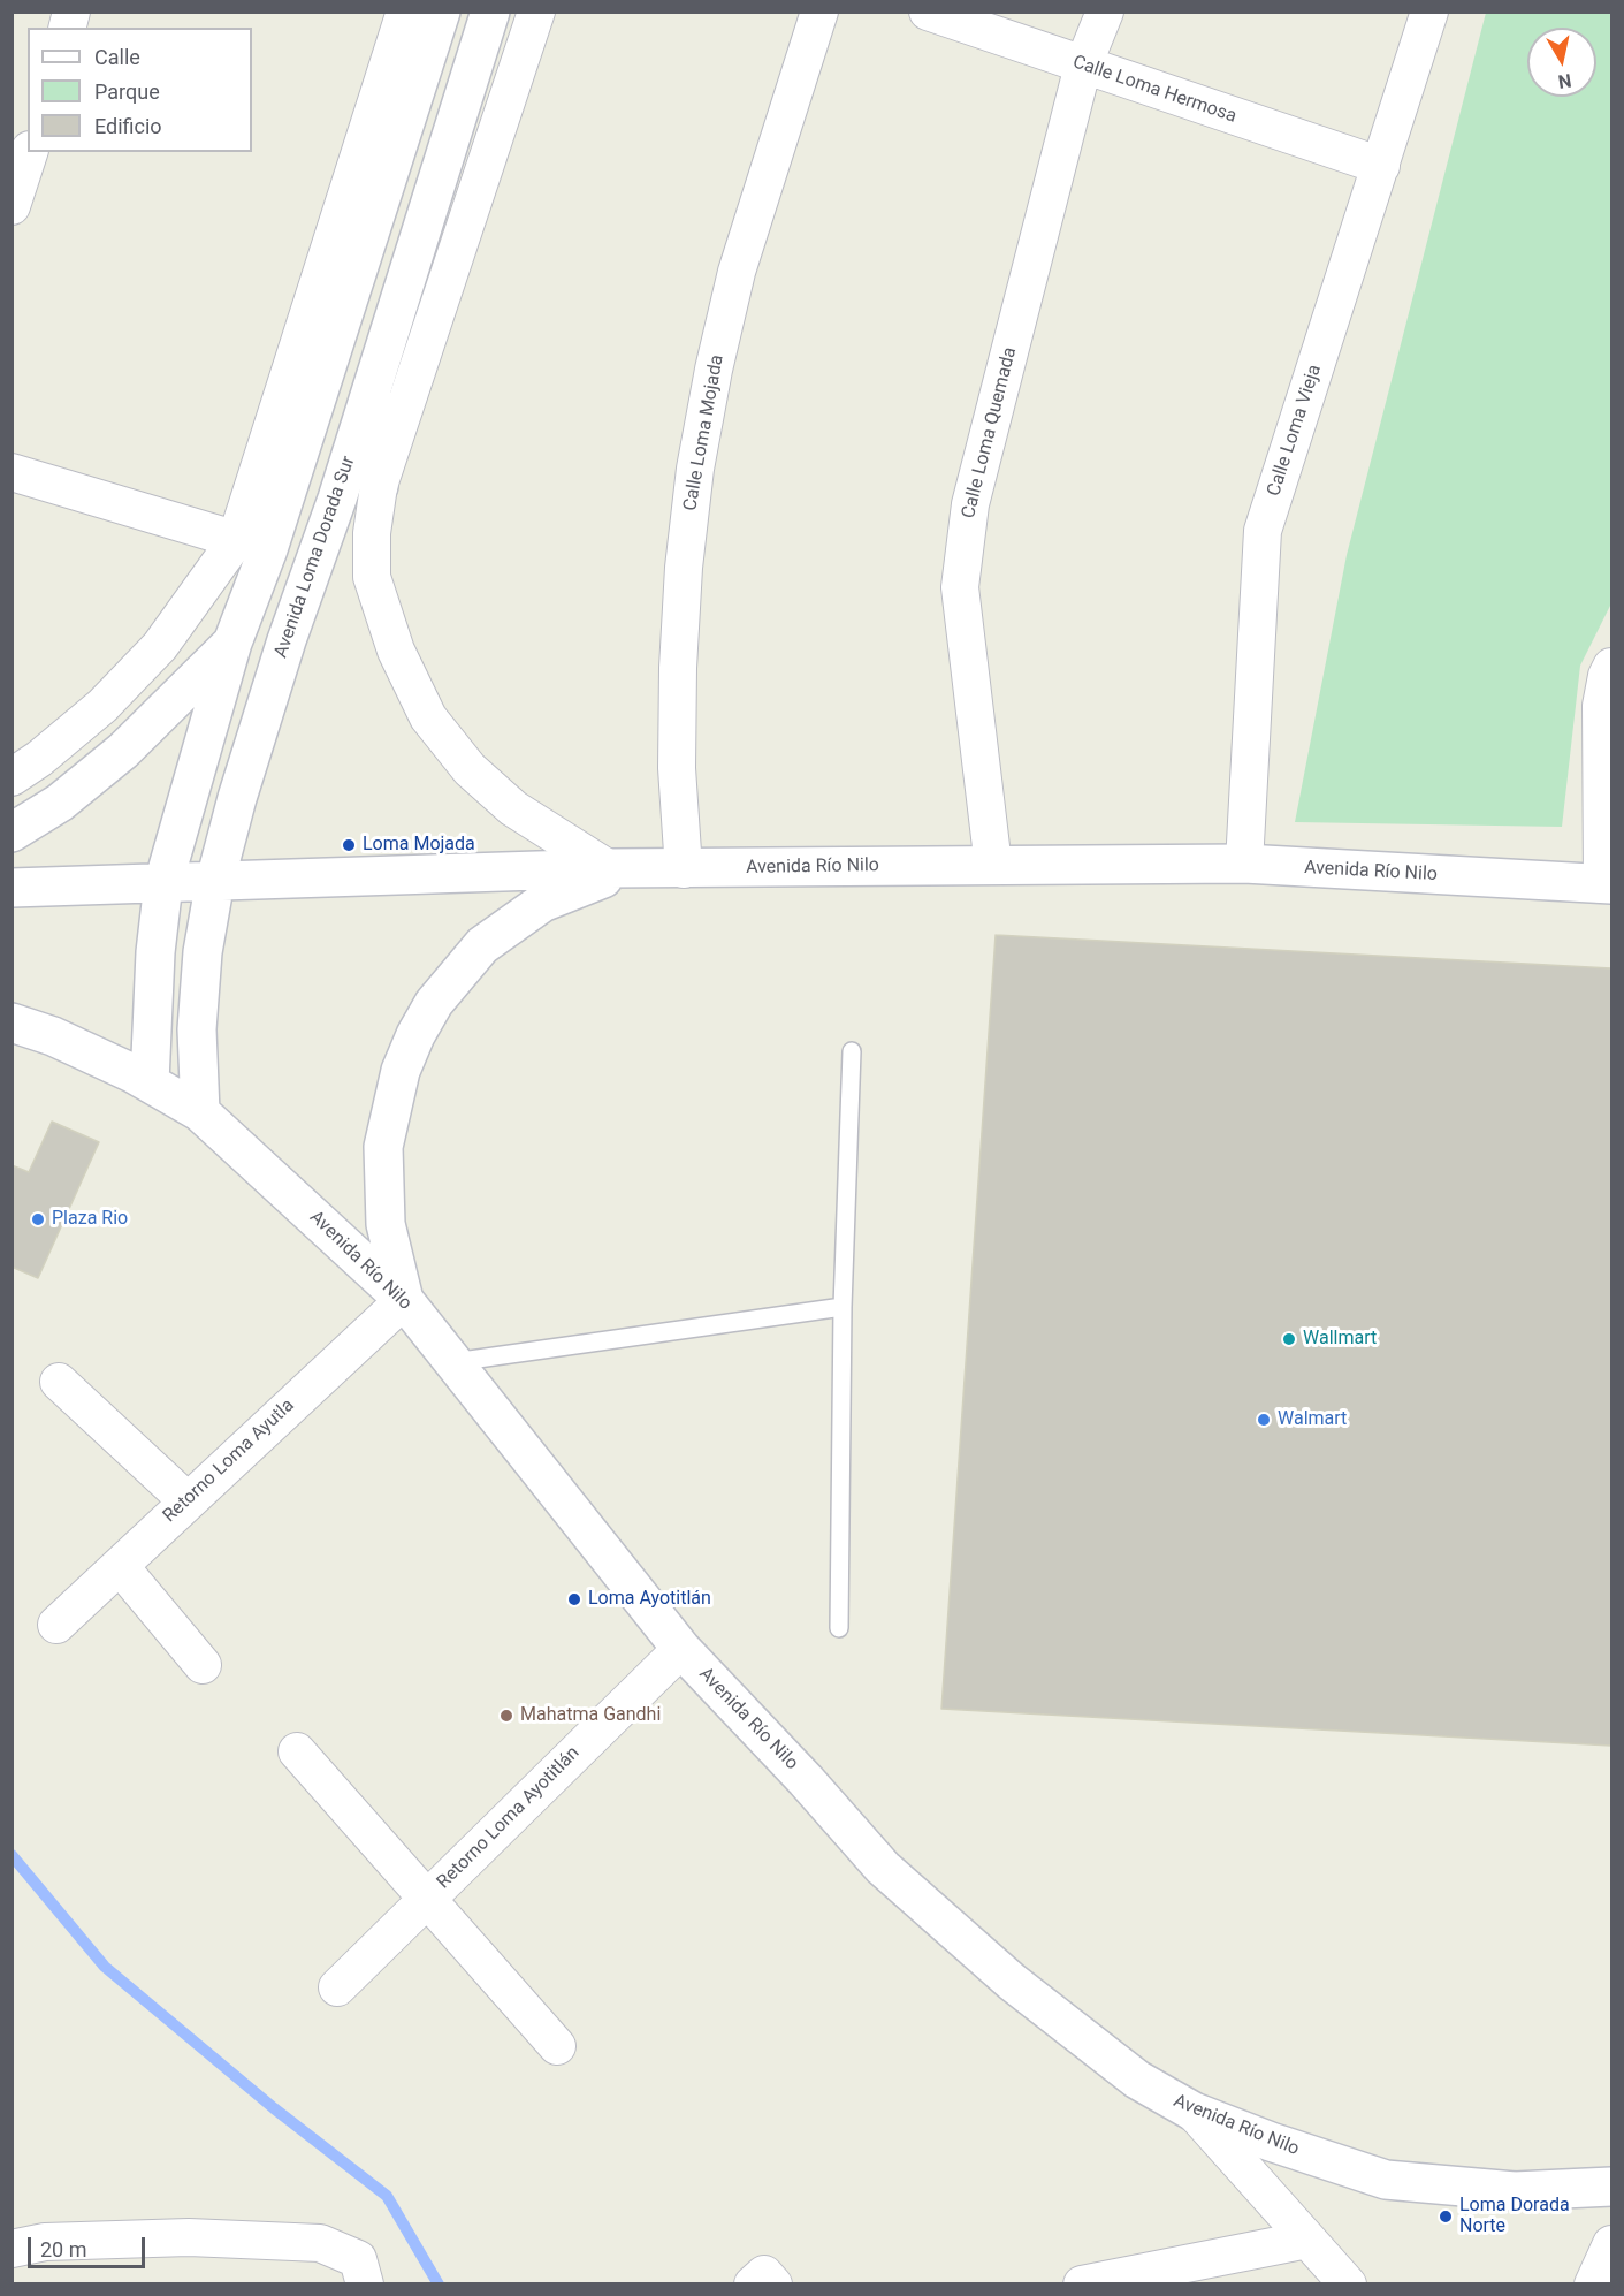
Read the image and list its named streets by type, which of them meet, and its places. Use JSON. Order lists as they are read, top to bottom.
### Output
{
  "streets": {
    "main road": ["Avenida Loma Dorada Sur", "Avenida Río Nilo"],
    "street": [
      "Calle Loma Hermosa",
      "Calle Loma Vieja",
      "Calle Loma Mojada",
      "Calle Loma Quemada",
      "Retorno Loma Ayutla",
      "Retorno Loma Ayotitlán"
    ]
  },
  "crossings": [
    ["Calle Loma Hermosa", "Calle Loma Vieja"],
    ["Calle Loma Hermosa", "Calle Loma Quemada"],
    ["Calle Loma Vieja", "Avenida Río Nilo"],
    ["Calle Loma Mojada", "Avenida Río Nilo"],
    ["Calle Loma Quemada", "Avenida Río Nilo"],
    ["Avenida Loma Dorada Sur", "Avenida Río Nilo"],
    ["Avenida Río Nilo", "Retorno Loma Ayutla"],
    ["Avenida Río Nilo", "Retorno Loma Ayotitlán"]
  ],
  "places": [
    "Loma Mojada",
    "Plaza Rio",
    "Wallmart",
    "Walmart",
    "Loma Ayotitlán",
    "Mahatma Gandhi",
    "Loma Dorada Norte"
  ],
  "legend": ["Calle", "Parque", "Edificio"],
  "scale_bar": "20 m",
  "north": "bottom"
}
